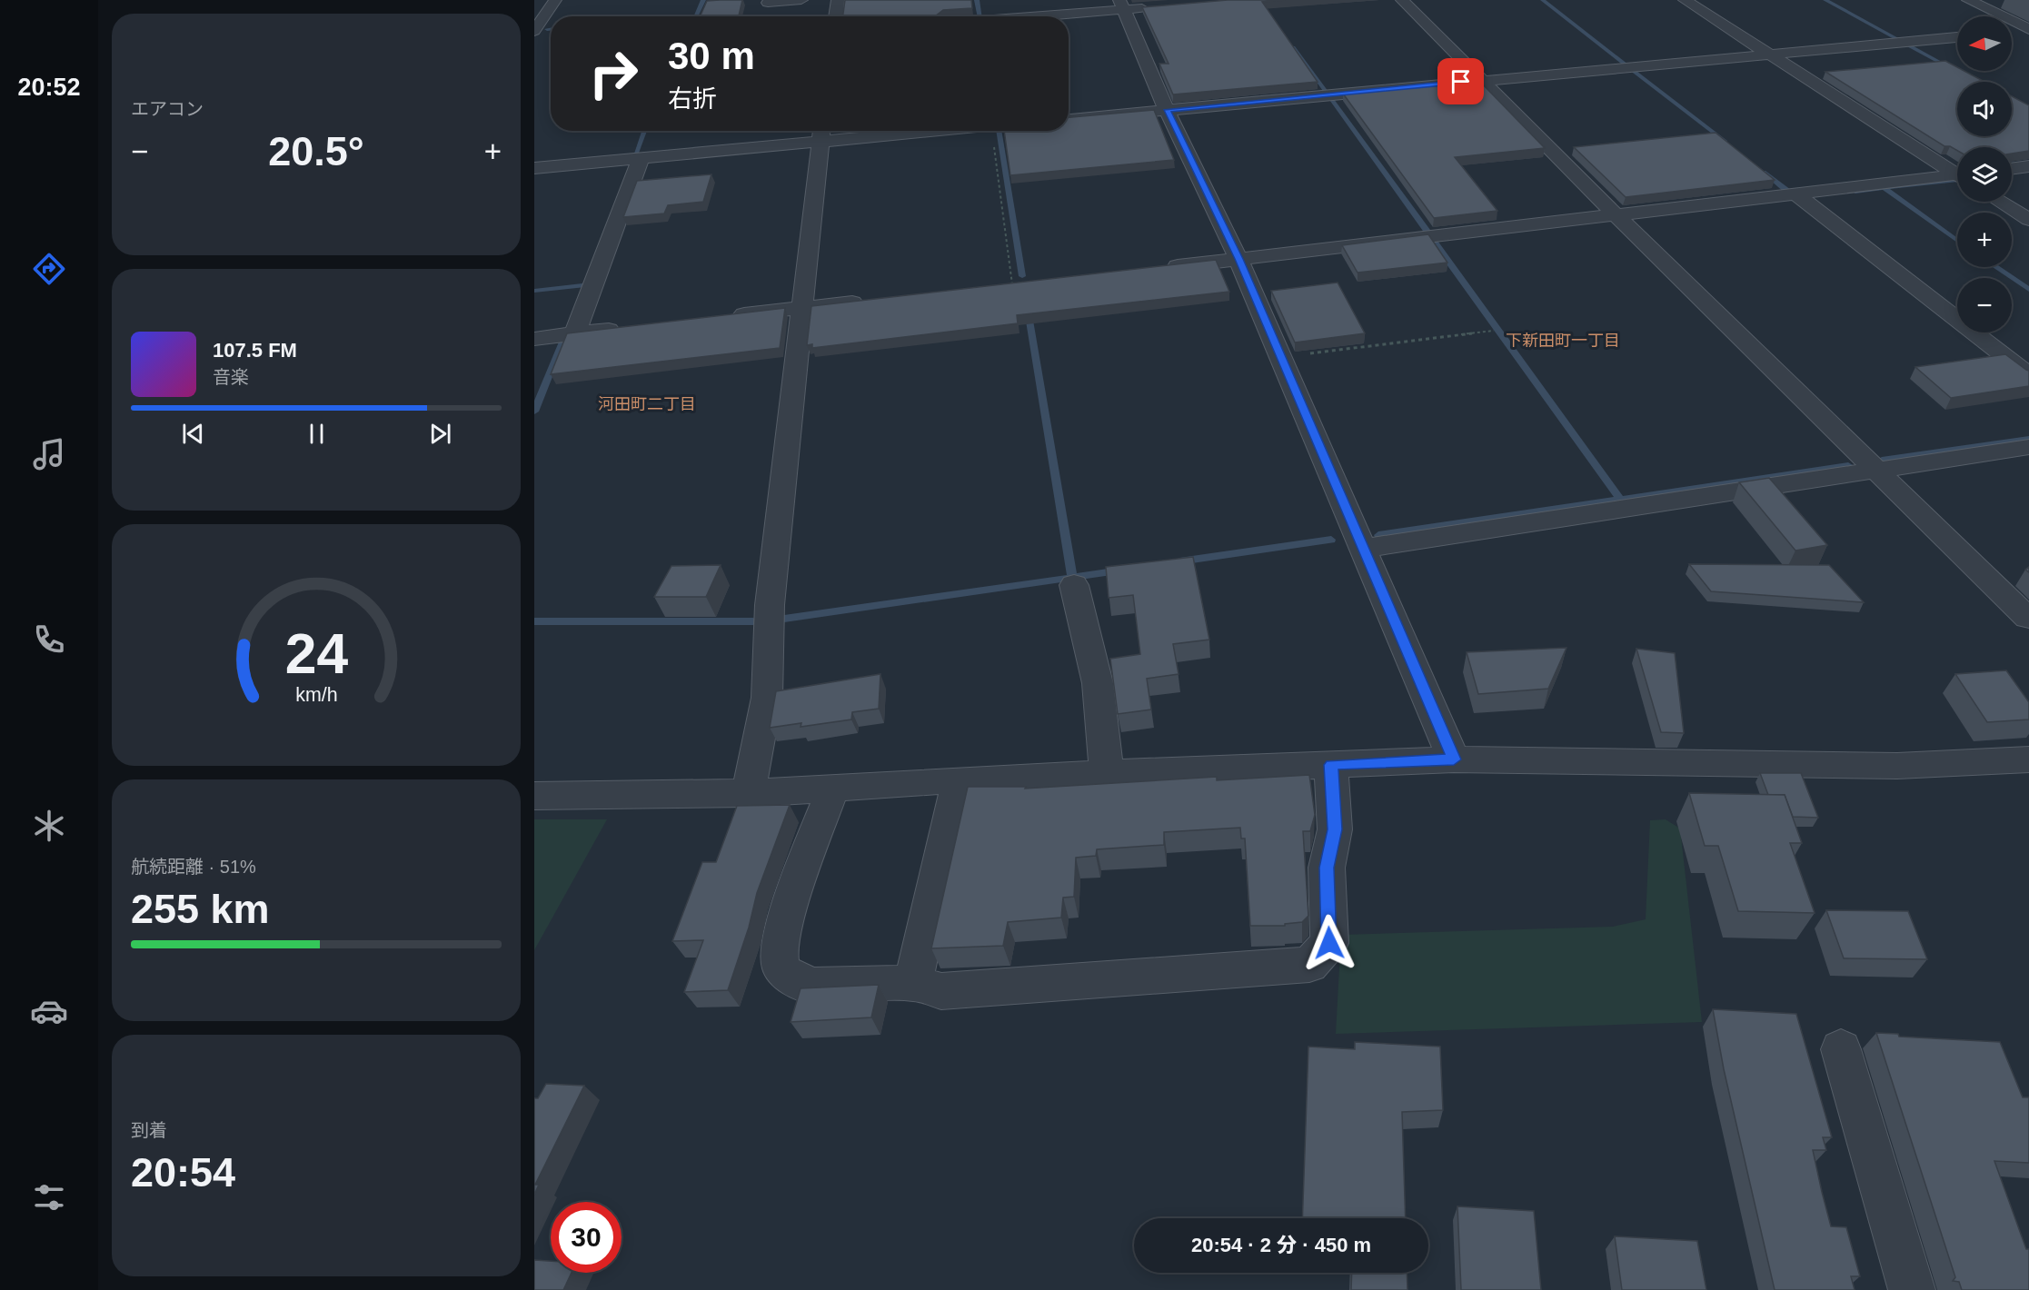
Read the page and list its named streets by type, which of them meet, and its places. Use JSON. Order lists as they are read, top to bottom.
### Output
{
  "districts": ["下新田町一丁目", "河田町二丁目"],
  "north": "left",
  "page": {
    "tabs": "20:52",
    "tile": [
      "エアコン",
      ["航続距離 · 51%", "255 km"],
      ["到着", "20:54"]
    ],
    "map_buttons": ["+", "−"],
    "turn": ["30 m", "右折"],
    "heat": ["−", "20.5°", "+"],
    "song": ["107.5 FM", "音楽"],
    "limit": "30",
    "trip": "20:54 · 2 分 · 450 m",
    "gauge": ["24", "km/h"]
  }
}
